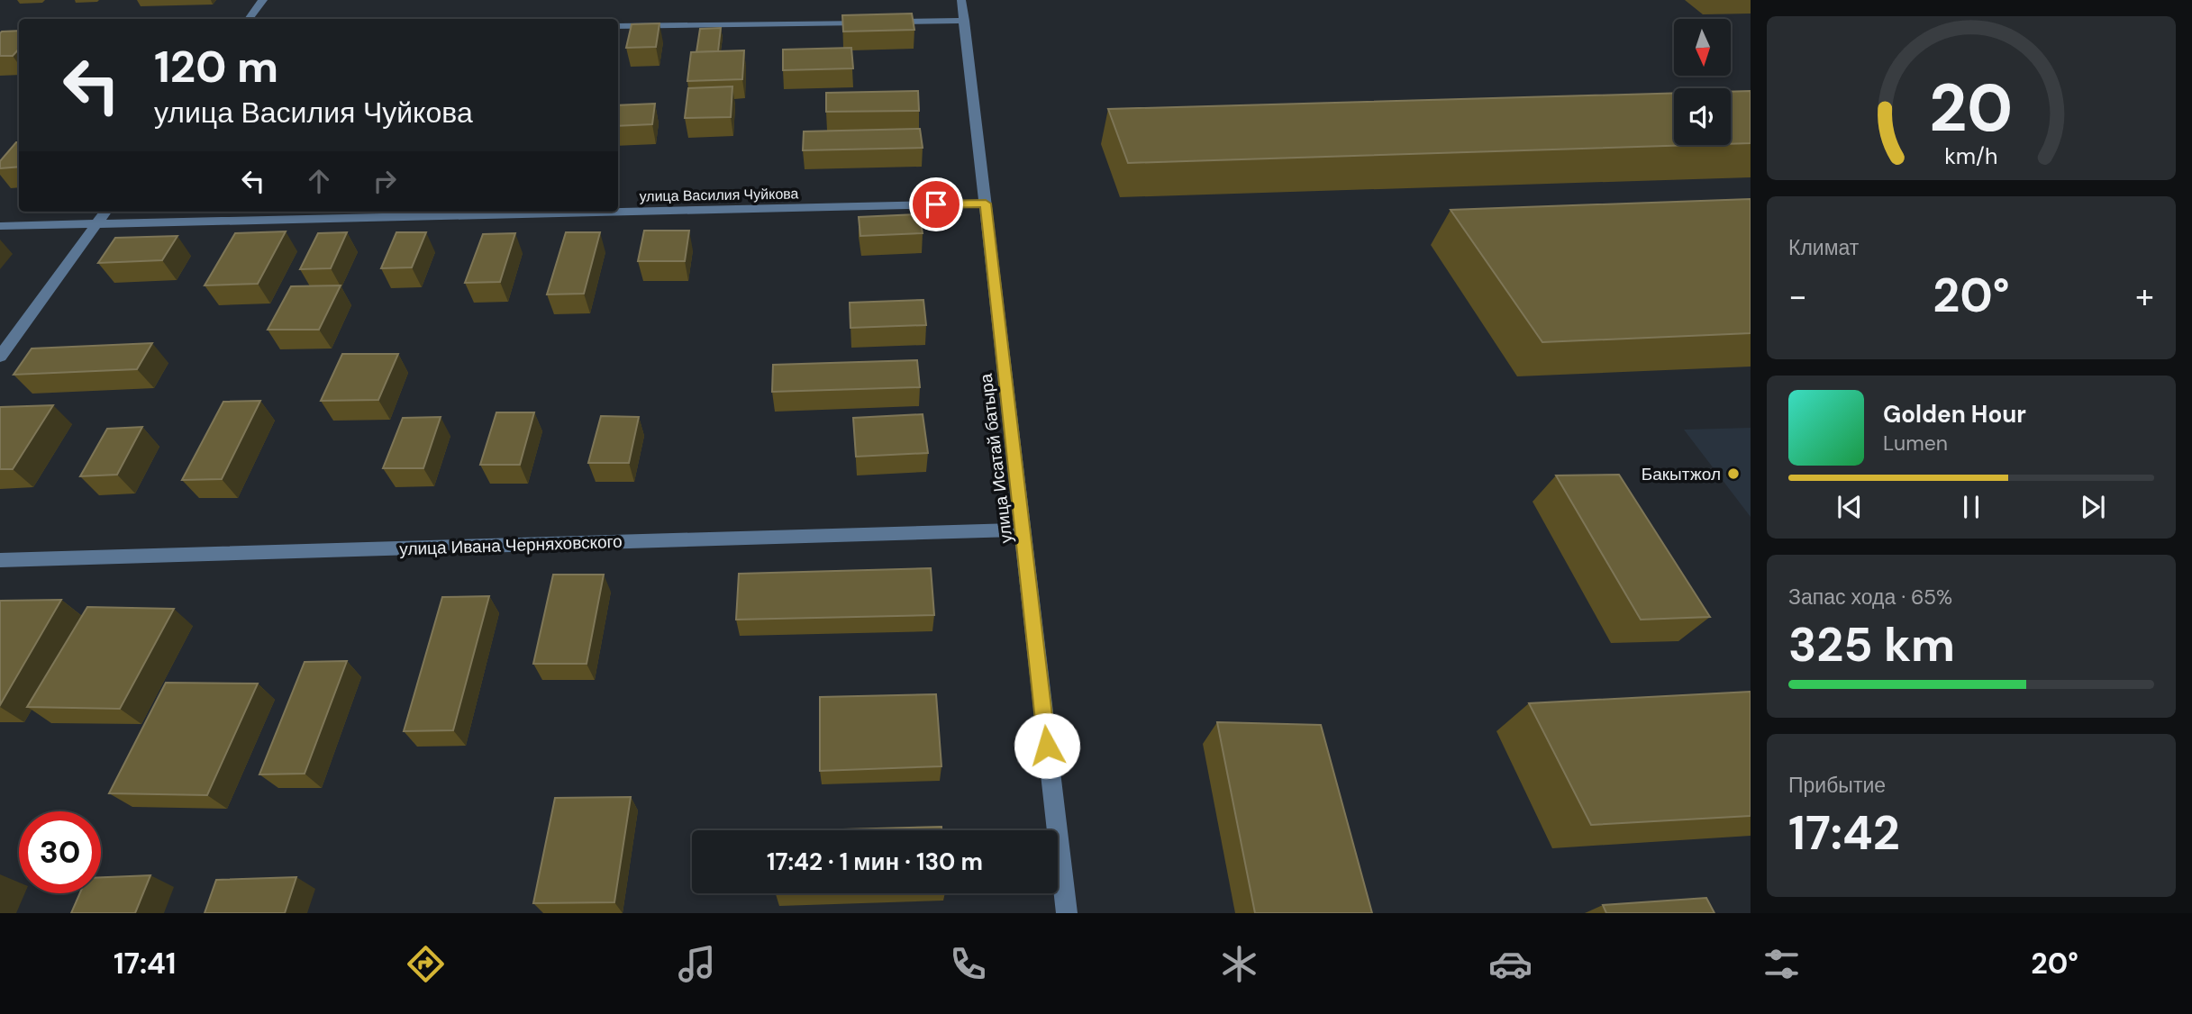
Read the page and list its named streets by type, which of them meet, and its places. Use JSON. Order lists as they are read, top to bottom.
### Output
{
  "streets": {
    "street": ["улица Василия Чуйкова", "улица Исатай батыра", "улица Ивана Черняховского"]
  },
  "crossings": [
    ["улица Василия Чуйкова", "улица Исатай батыра"],
    ["улица Исатай батыра", "улица Ивана Черняховского"]
  ],
  "places": ["Бакытжол"],
  "north": "bottom",
  "page": {
    "turn": ["120 m", "улица Василия Чуйкова"],
    "tile": [
      "Климат",
      ["Запас хода · 65%", "325 km"],
      ["Прибытие", "17:42"]
    ],
    "heat": ["−", "20°", "+"],
    "song": ["Golden Hour", "Lumen"],
    "limit": "30",
    "trip": "17:42 · 1 мин · 130 m",
    "tabs": ["17:41", "20°"],
    "gauge": ["20", "km/h"]
  }
}
